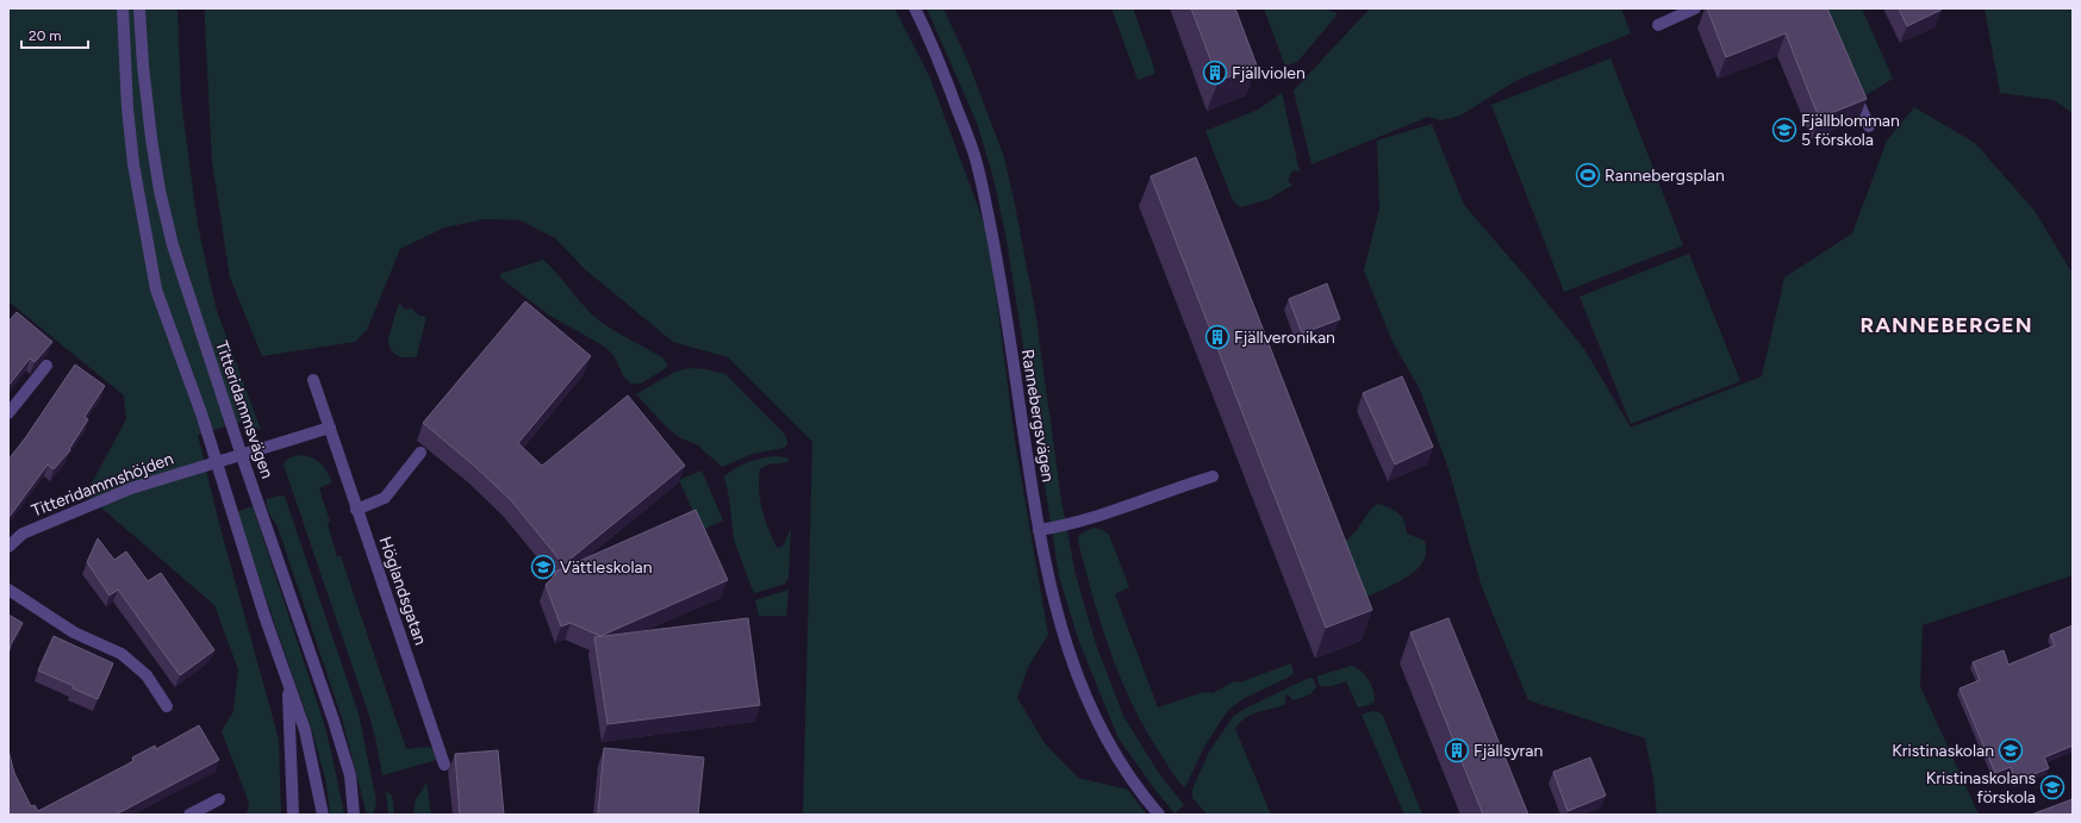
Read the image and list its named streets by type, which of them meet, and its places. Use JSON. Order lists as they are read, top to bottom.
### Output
{
  "streets": {
    "street": [
      "Titteridammsvägen",
      "Rannebergsvägen",
      "Titteridammshöjden",
      "Höglandsgatan"
    ]
  },
  "crossings": [
    ["Titteridammsvägen", "Titteridammshöjden"]
  ],
  "districts": ["RANNEBERGEN"],
  "places": {
    "building": ["Fjällviolen", "Fjällveronikan", "Fjällsyran"],
    "school or university": [
      "Fjällblomman 5 förskola",
      "Vättleskolan",
      "Kristinaskolan",
      "Kristinaskolans förskola"
    ],
    "sports": ["Rannebergsplan"]
  },
  "scale_bar": "20 m"
}
